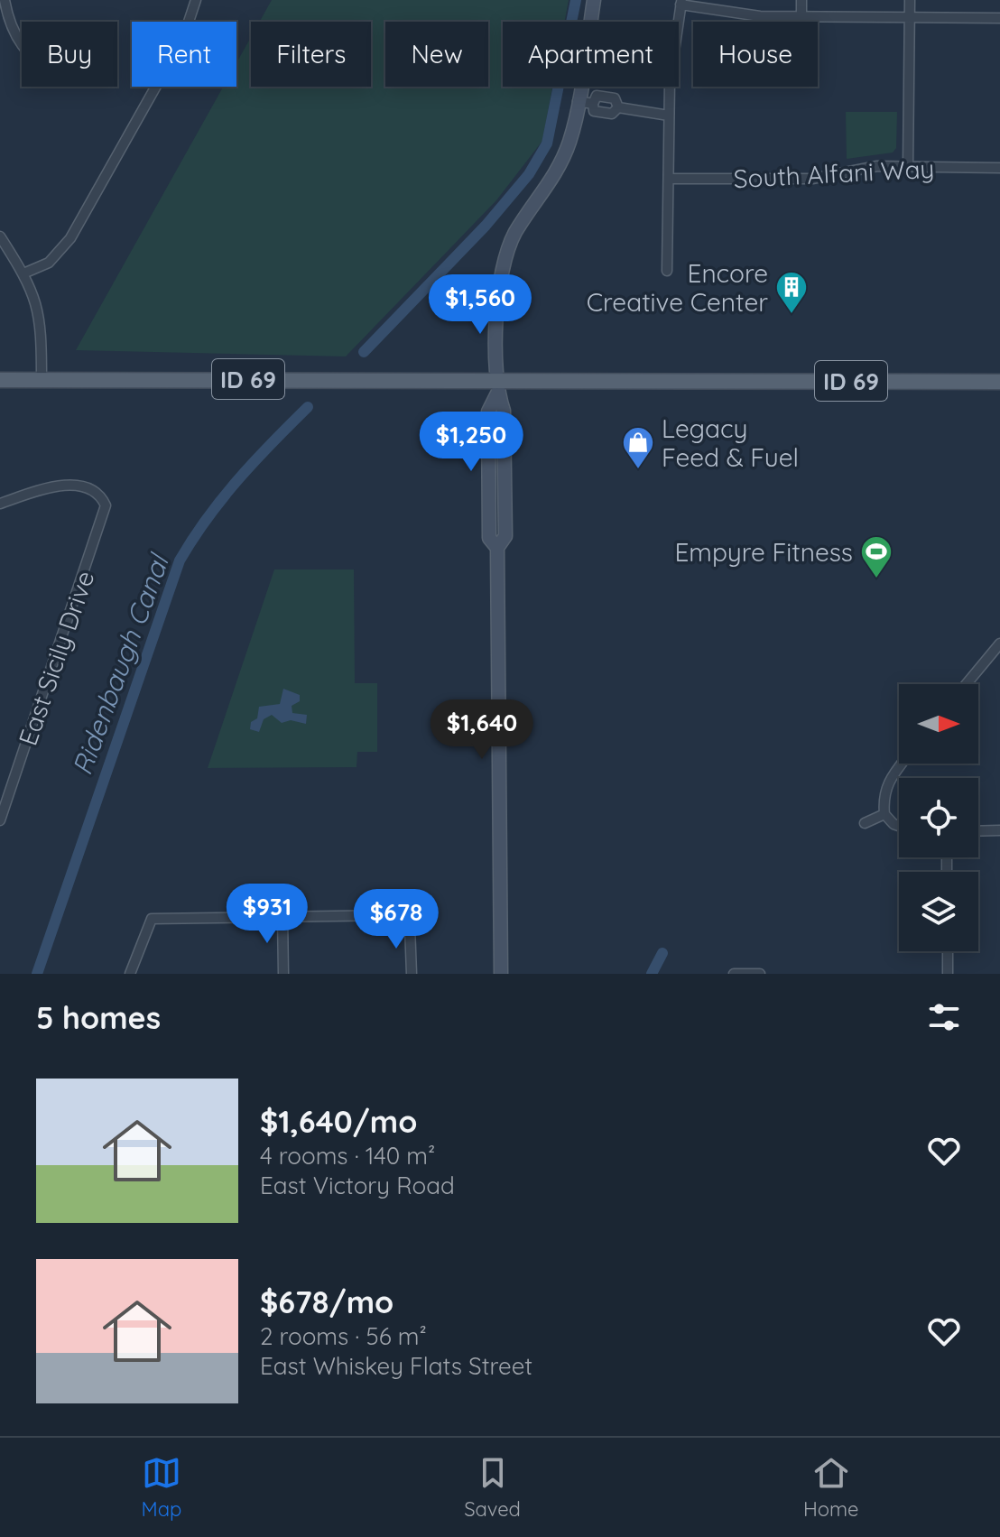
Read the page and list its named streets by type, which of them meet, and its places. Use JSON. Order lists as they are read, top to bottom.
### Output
{
  "streets": {
    "main road": ["ID 69"],
    "street": ["South Alfani Way", "East Sicily Drive"]
  },
  "water": ["Ridenbaugh Canal"],
  "places": {
    "building": ["Encore Creative Center"],
    "shop": ["Legacy Feed & Fuel"],
    "sports": ["Empyre Fitness"]
  },
  "north": "right",
  "page": {
    "chip": [
      "Buy",
      "Rent",
      "Filters",
      "New",
      "Apartment",
      "House"
    ],
    "price": [
      "$1,560",
      "$1,250",
      "$1,640",
      "$931",
      "$678"
    ],
    "heading": "5 homes",
    "list": [
      {
        "name": "$1,640/mo",
        "note": "4 rooms · 140 m² · East Victory Road"
      },
      {
        "name": "$678/mo",
        "note": "2 rooms · 56 m² · East Whiskey Flats Street"
      }
    ],
    "tabs": ["Map", "Saved", "Home"]
  }
}
